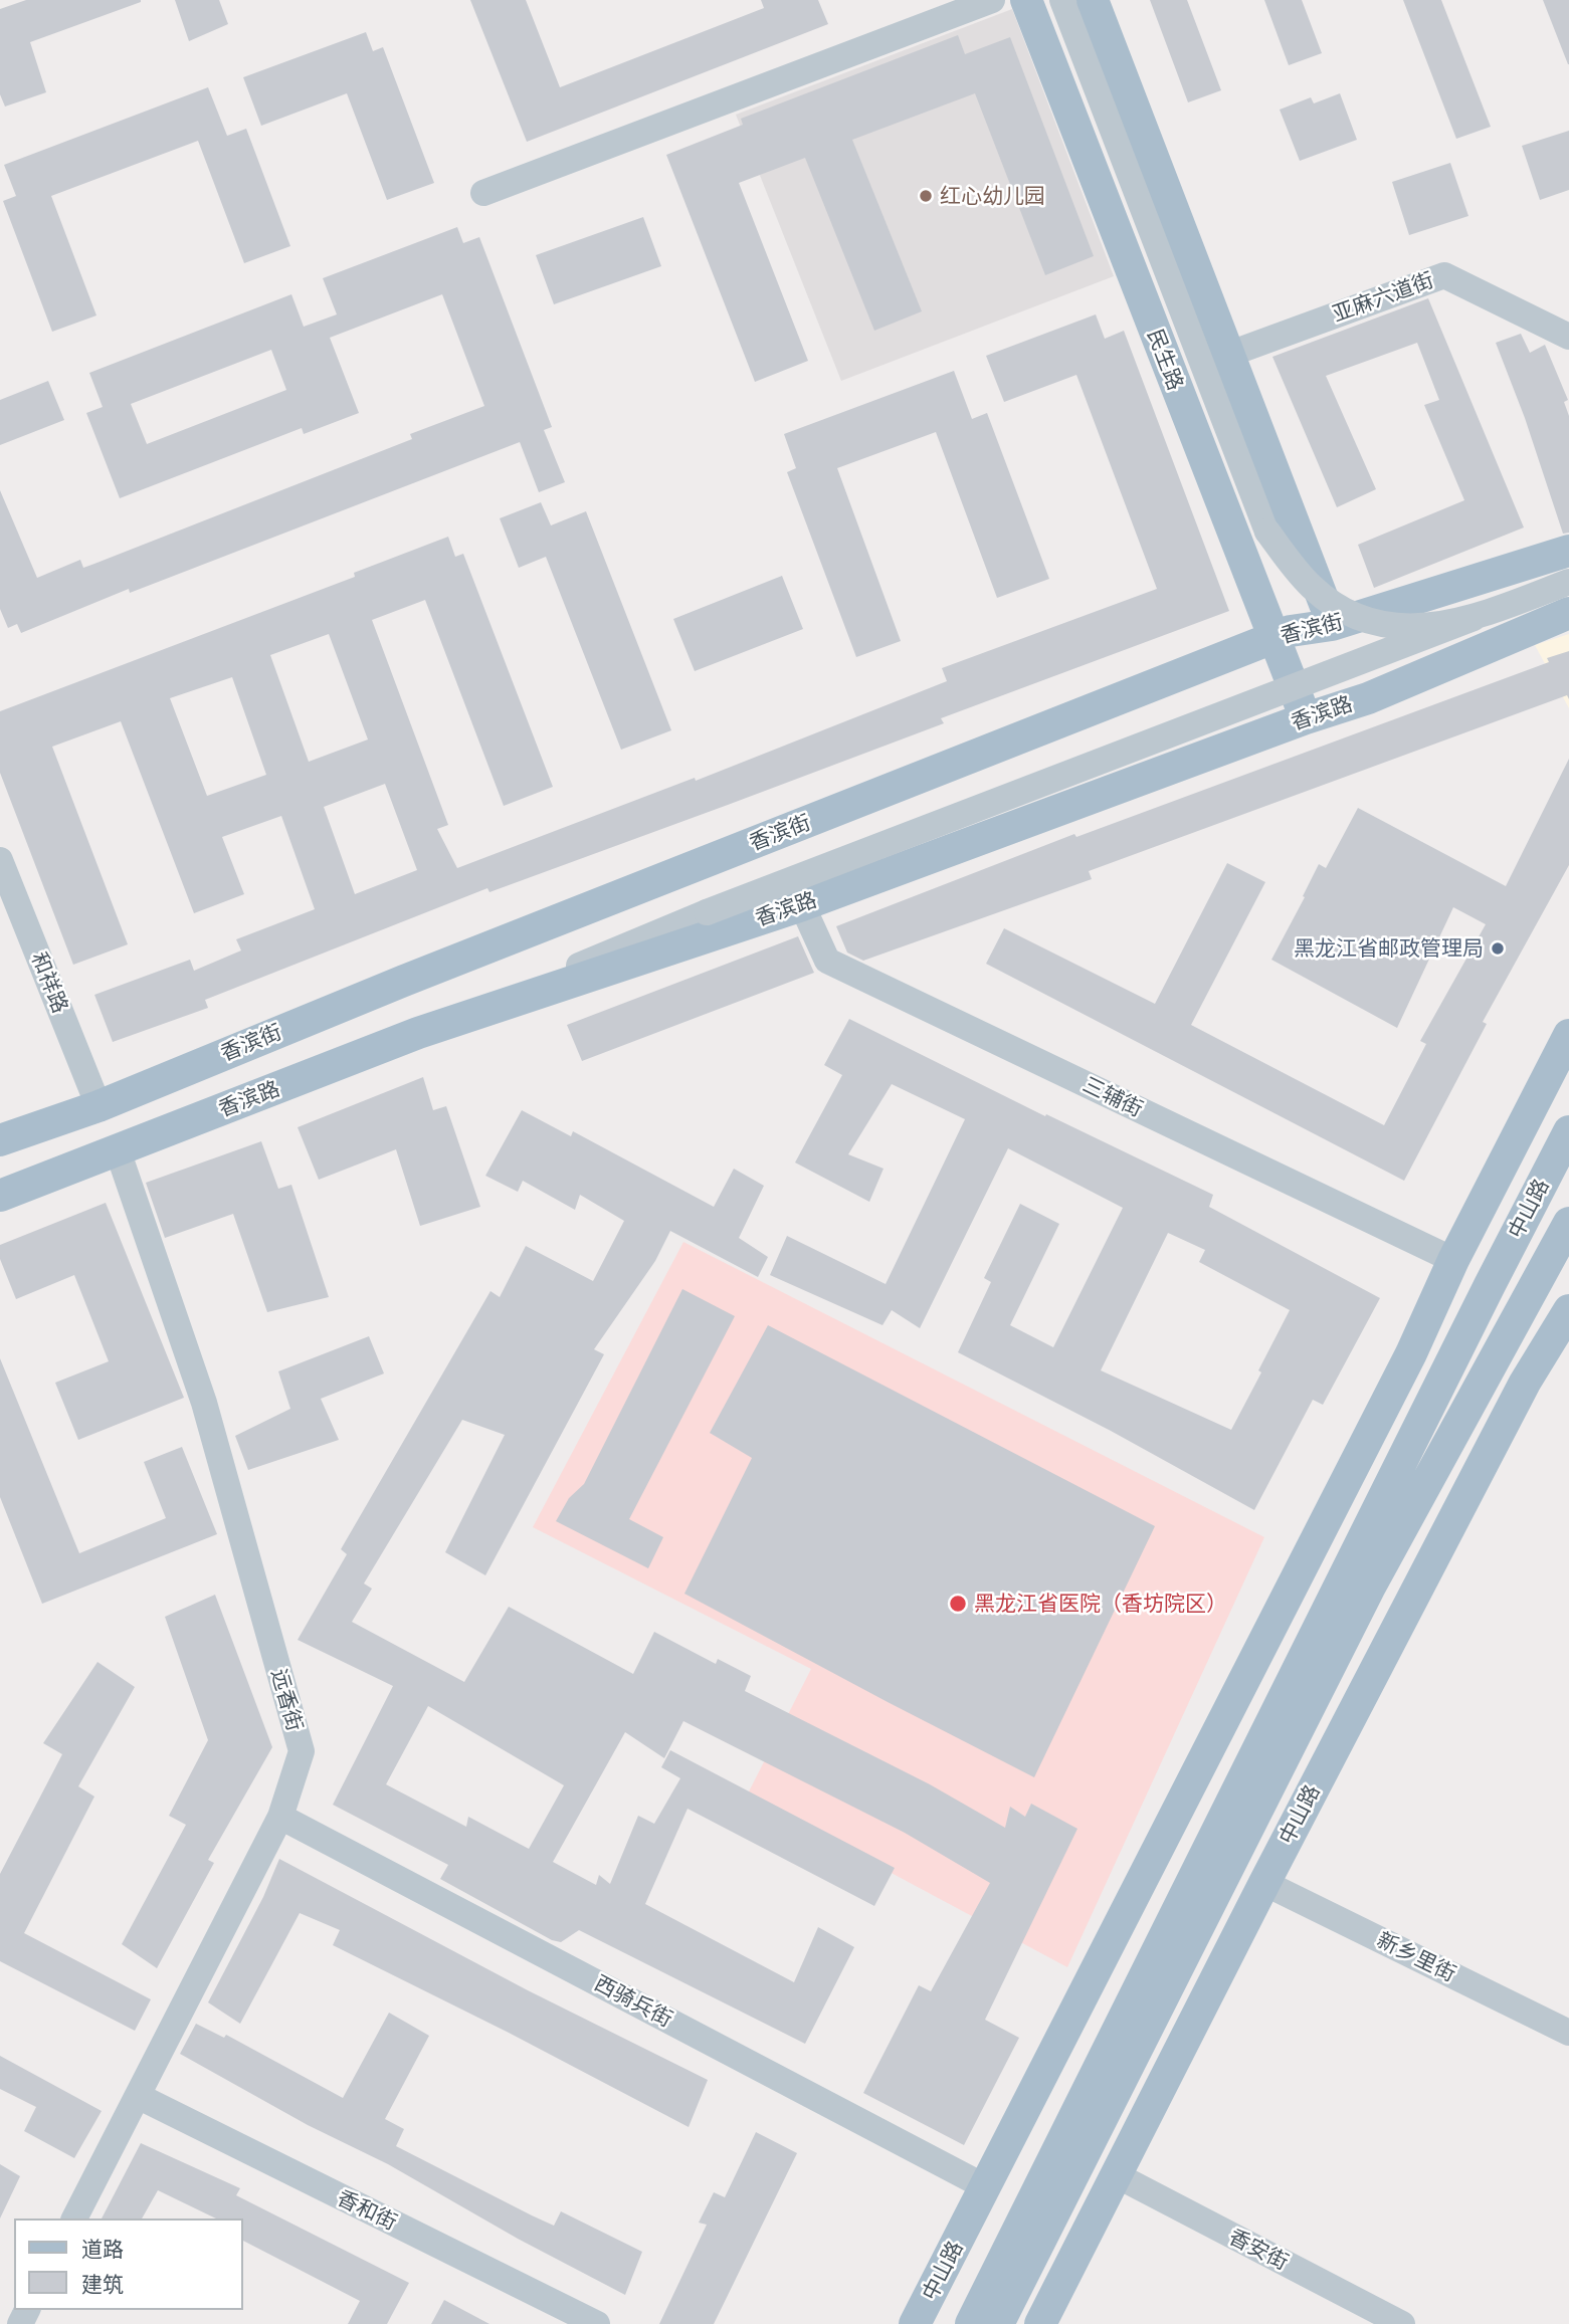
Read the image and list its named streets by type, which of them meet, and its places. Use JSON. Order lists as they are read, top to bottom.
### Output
{
  "streets": {
    "main road": [
      "民生路",
      "香滨街",
      "香滨路",
      "中山路"
    ],
    "street": [
      "亚麻六道街",
      "和祥路",
      "三辅街",
      "远香街",
      "新乡里街",
      "西骑兵街",
      "香和街",
      "香安街"
    ]
  },
  "crossings": [
    ["民生路", "香滨街"],
    ["民生路", "香滨路"],
    ["香滨街", "和祥路"],
    ["香滨路", "三辅街"],
    ["香滨路", "远香街"],
    ["中山路", "新乡里街"],
    ["中山路", "西骑兵街"],
    ["中山路", "香安街"],
    ["远香街", "西骑兵街"],
    ["远香街", "香和街"]
  ],
  "places": ["红心幼儿园", "黑龙江省邮政管理局", "黑龙江省医院（香坊院区）"],
  "legend": ["道路", "建筑"]
}
